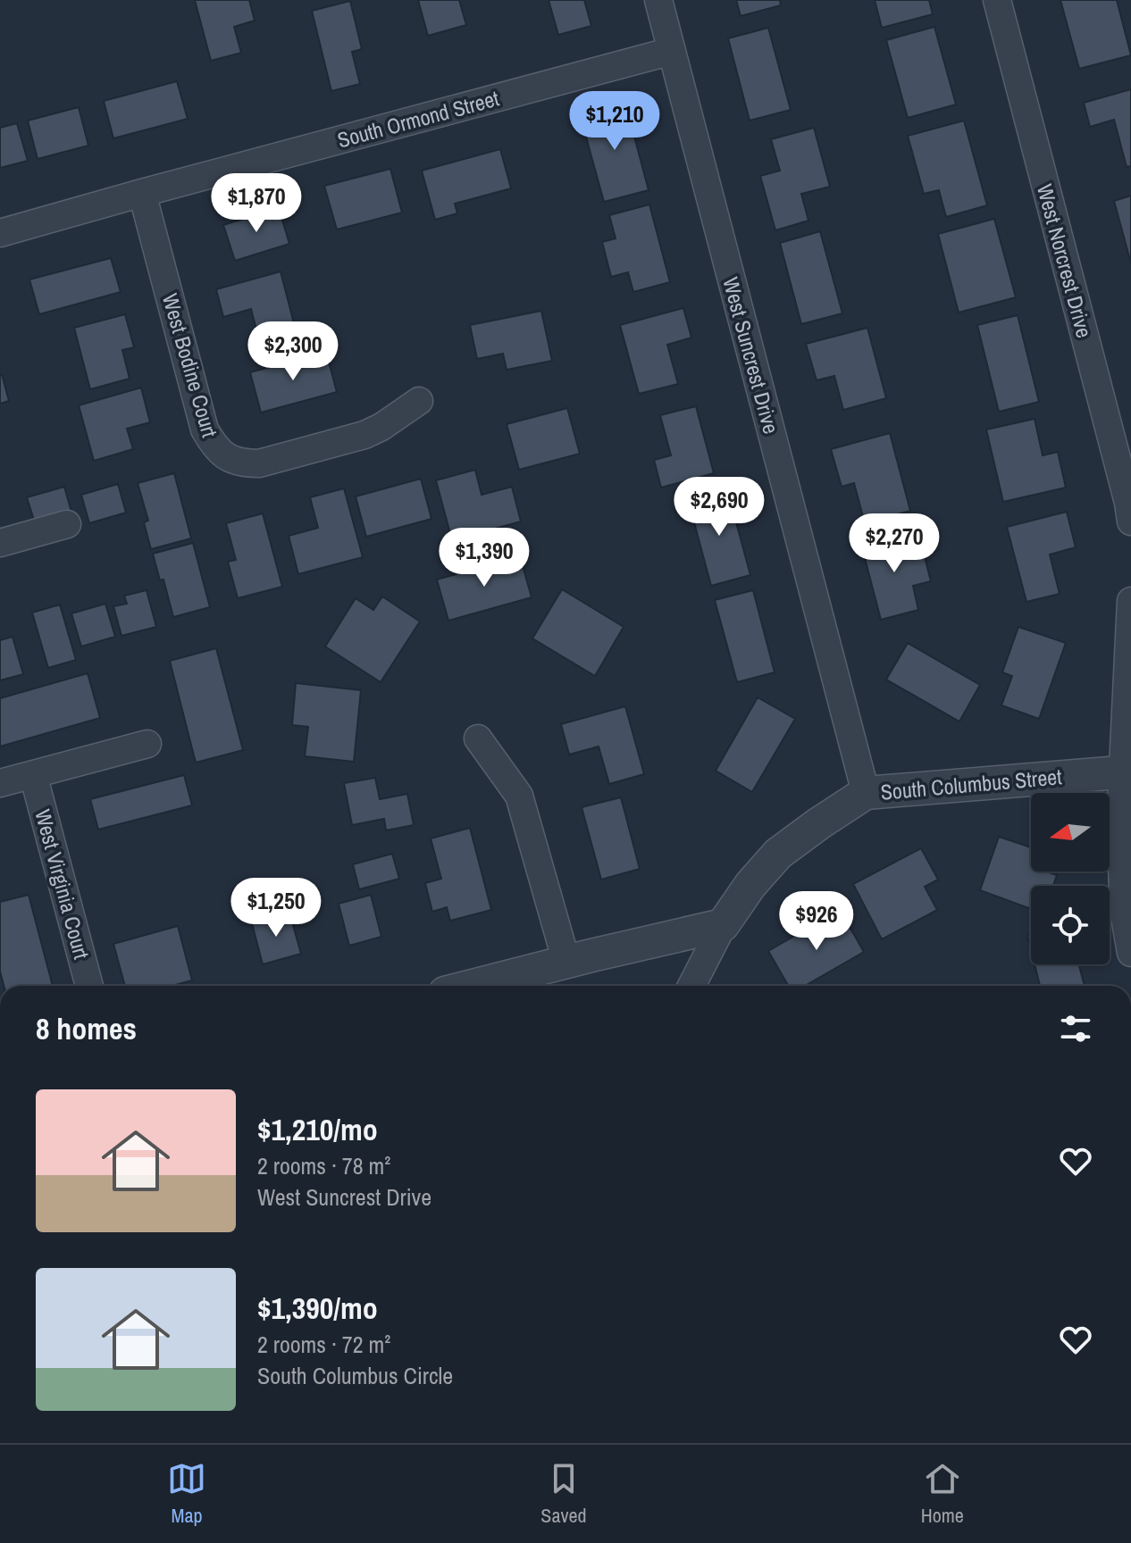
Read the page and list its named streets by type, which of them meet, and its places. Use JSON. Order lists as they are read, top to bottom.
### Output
{
  "streets": {
    "street": [
      "South Ormond Street",
      "West Norcrest Drive",
      "West Suncrest Drive",
      "West Bodine Court",
      "South Columbus Street",
      "West Virginia Court"
    ]
  },
  "crossings": [
    ["South Ormond Street", "West Suncrest Drive"],
    ["South Ormond Street", "West Bodine Court"],
    ["West Suncrest Drive", "South Columbus Street"]
  ],
  "north": "left",
  "page": {
    "price": [
      "$1,210",
      "$1,870",
      "$2,300",
      "$2,690",
      "$2,270",
      "$1,390",
      "$1,250",
      "$926"
    ],
    "heading": "8 homes",
    "list": [
      {
        "name": "$1,210/mo",
        "note": "2 rooms · 78 m² · West Suncrest Drive"
      },
      {
        "name": "$1,390/mo",
        "note": "2 rooms · 72 m² · South Columbus Circle"
      }
    ],
    "tabs": ["Map", "Saved", "Home"]
  }
}
